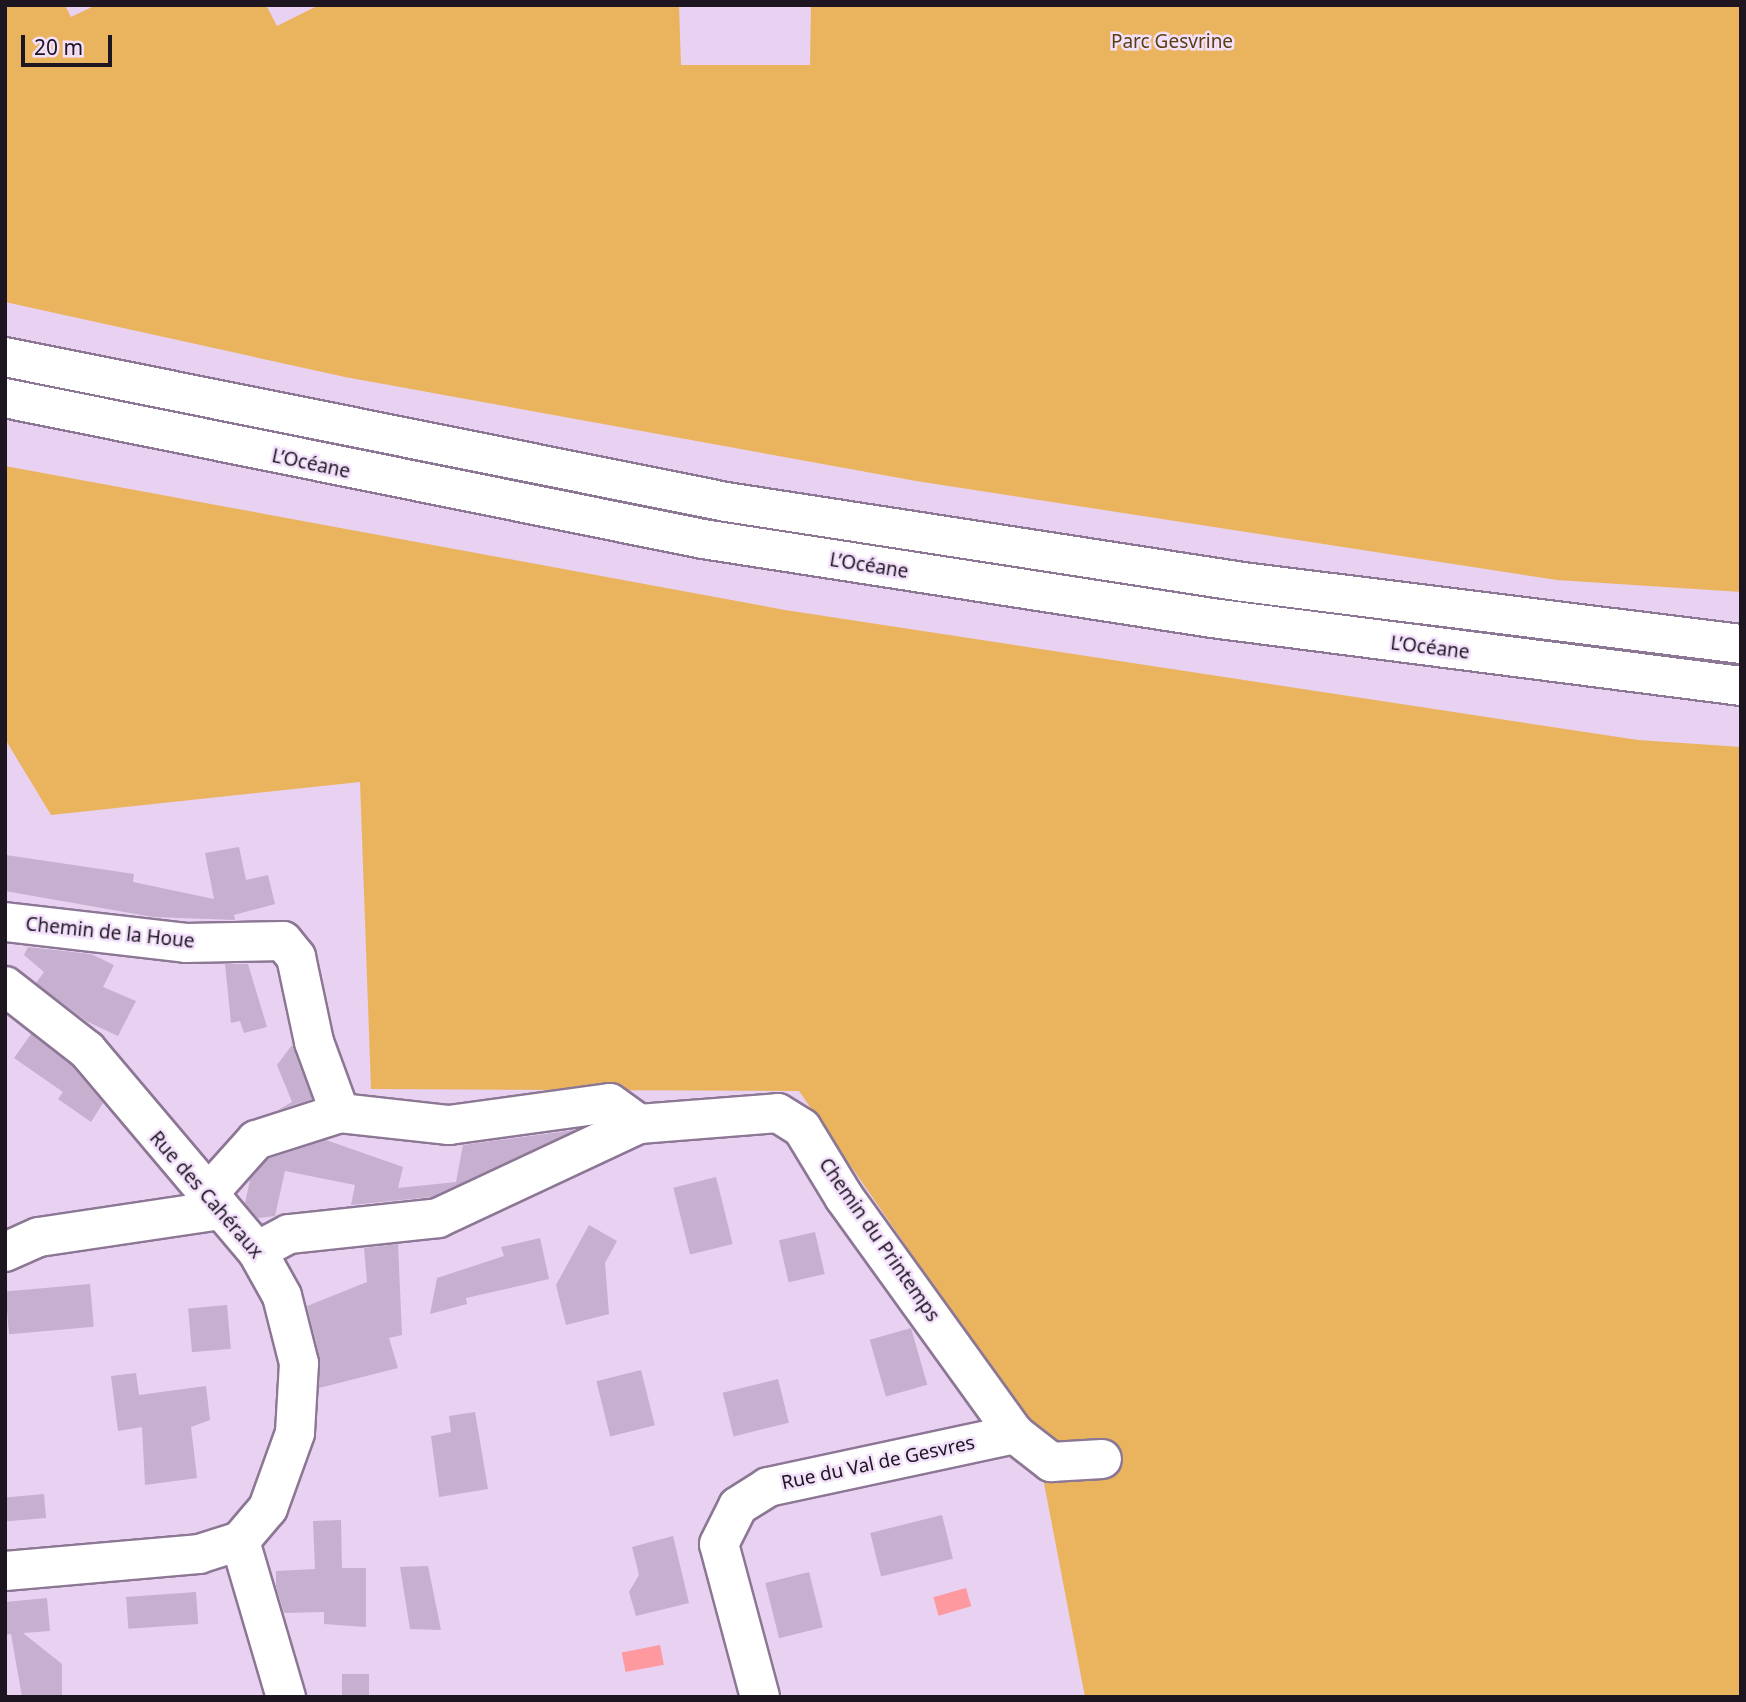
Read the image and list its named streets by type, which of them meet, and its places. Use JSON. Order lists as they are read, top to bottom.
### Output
{
  "streets": {
    "main road": [
      "L’Océane",
      "Chemin de la Houe",
      "Rue des Cahéraux",
      "Chemin du Printemps",
      "Rue du Val de Gesvres"
    ]
  },
  "crossings": [
    ["Rue des Cahéraux", "Chemin du Printemps"],
    ["Chemin du Printemps", "Rue du Val de Gesvres"]
  ],
  "parks": ["Parc Gesvrine"],
  "scale_bar": "20 m"
}
